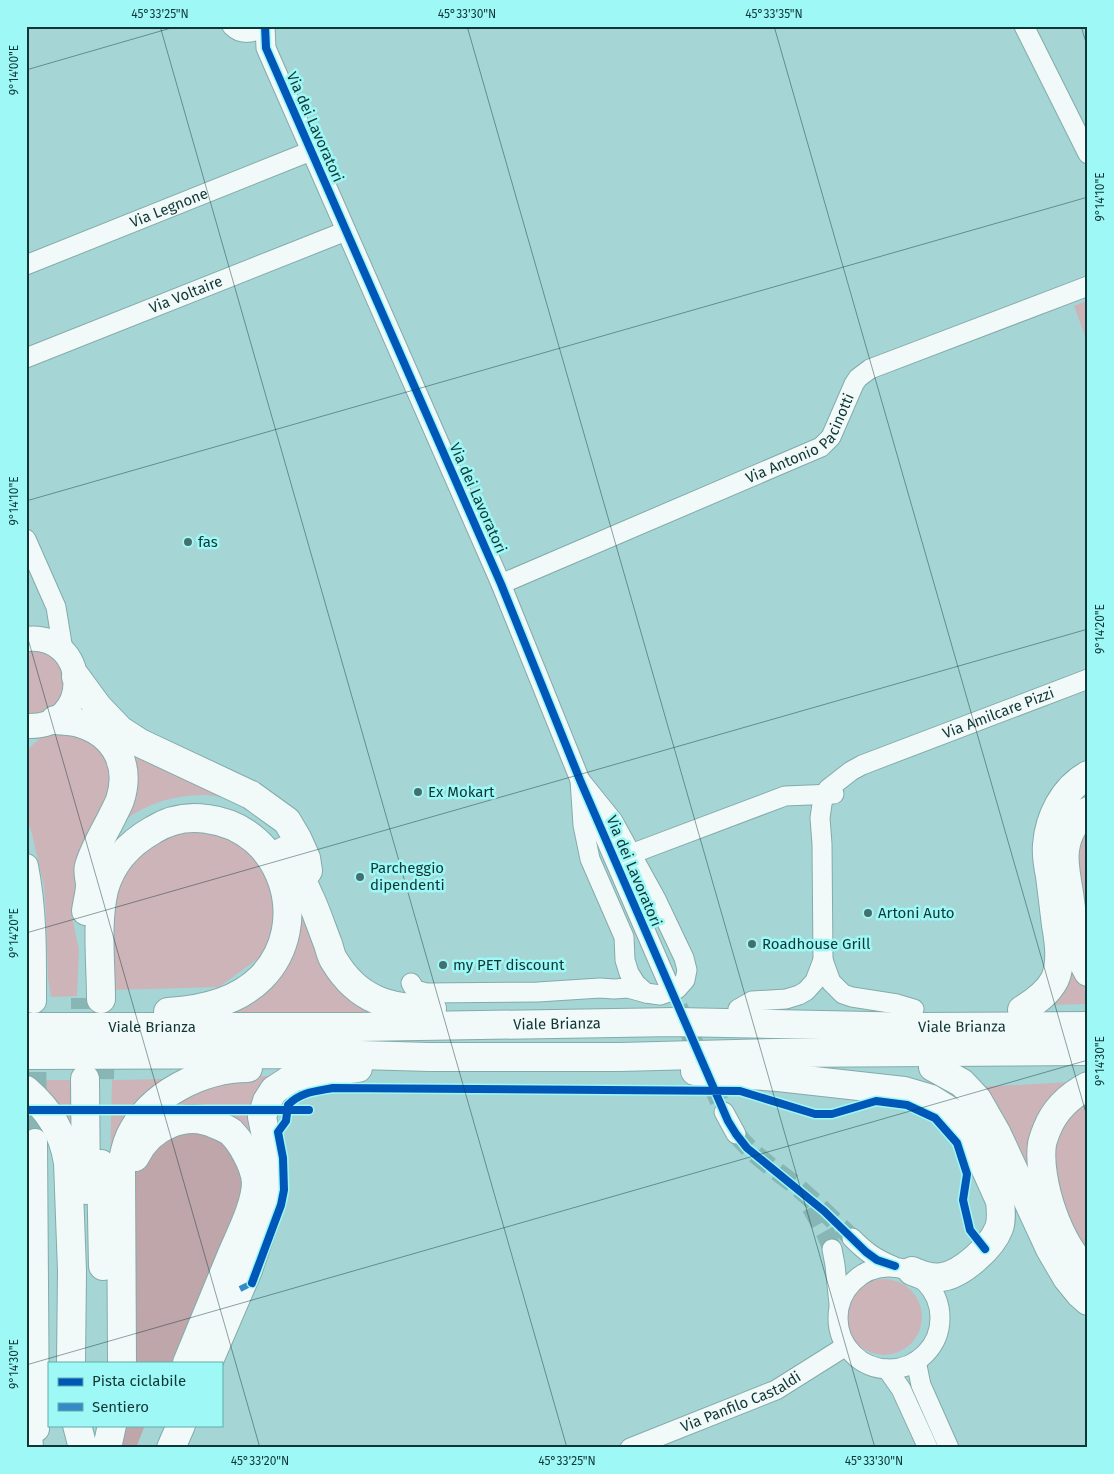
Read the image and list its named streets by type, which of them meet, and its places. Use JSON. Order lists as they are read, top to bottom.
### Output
{
  "streets": {
    "highway": ["Viale Brianza"],
    "street": [
      "Via dei Lavoratori",
      "Via Legnone",
      "Via Voltaire",
      "Via Antonio Pacinotti",
      "Via Amilcare Pizzi",
      "Via Panfilo Castaldi"
    ]
  },
  "crossings": [
    ["Via dei Lavoratori", "Via Legnone"],
    ["Via dei Lavoratori", "Via Voltaire"],
    ["Via dei Lavoratori", "Via Antonio Pacinotti"]
  ],
  "places": [
    "fas",
    "Ex Mokart",
    "Parcheggio dipendenti",
    "Artoni Auto",
    "Roadhouse Grill",
    "my PET discount"
  ],
  "legend": ["Pista ciclabile", "Sentiero"],
  "coordinates": [
    "45°33'25\"N",
    "45°33'30\"N",
    "45°33'35\"N",
    "9°14'00\"E",
    "9°14'10\"E",
    "9°14'20\"E",
    "9°14'30\"E",
    "45°33'20\"N"
  ]
}
